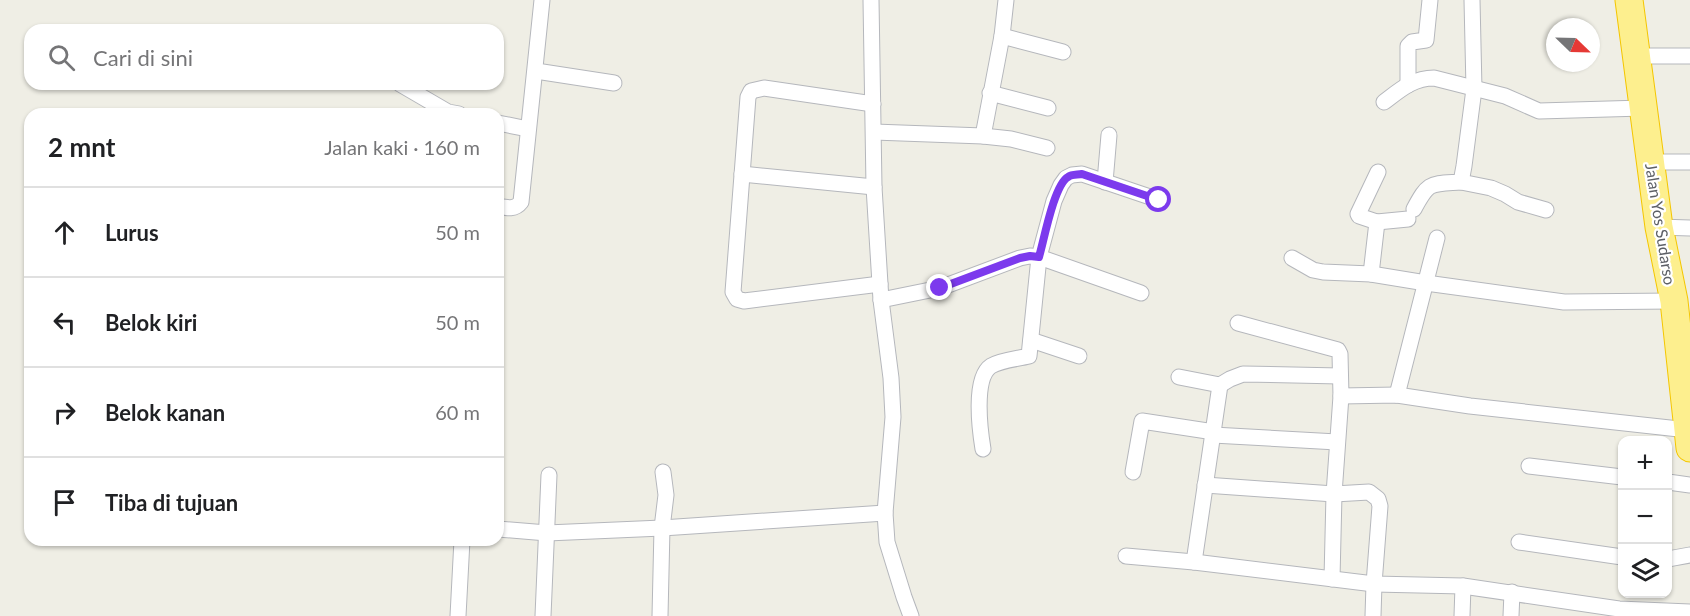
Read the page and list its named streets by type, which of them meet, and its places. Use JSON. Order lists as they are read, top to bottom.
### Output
{
  "streets": {
    "highway": ["Jalan Yos Sudarso"]
  },
  "north": "bottom right",
  "page": {
    "search": "Cari di sini",
    "heading": ["2 mnt", "Jalan kaki · 160 m"],
    "list": [
      ["Lurus", "50 m"],
      ["Belok kiri", "50 m"],
      ["Belok kanan", "60 m"],
      "Tiba di tujuan"
    ],
    "map_buttons": ["+", "−"]
  }
}
